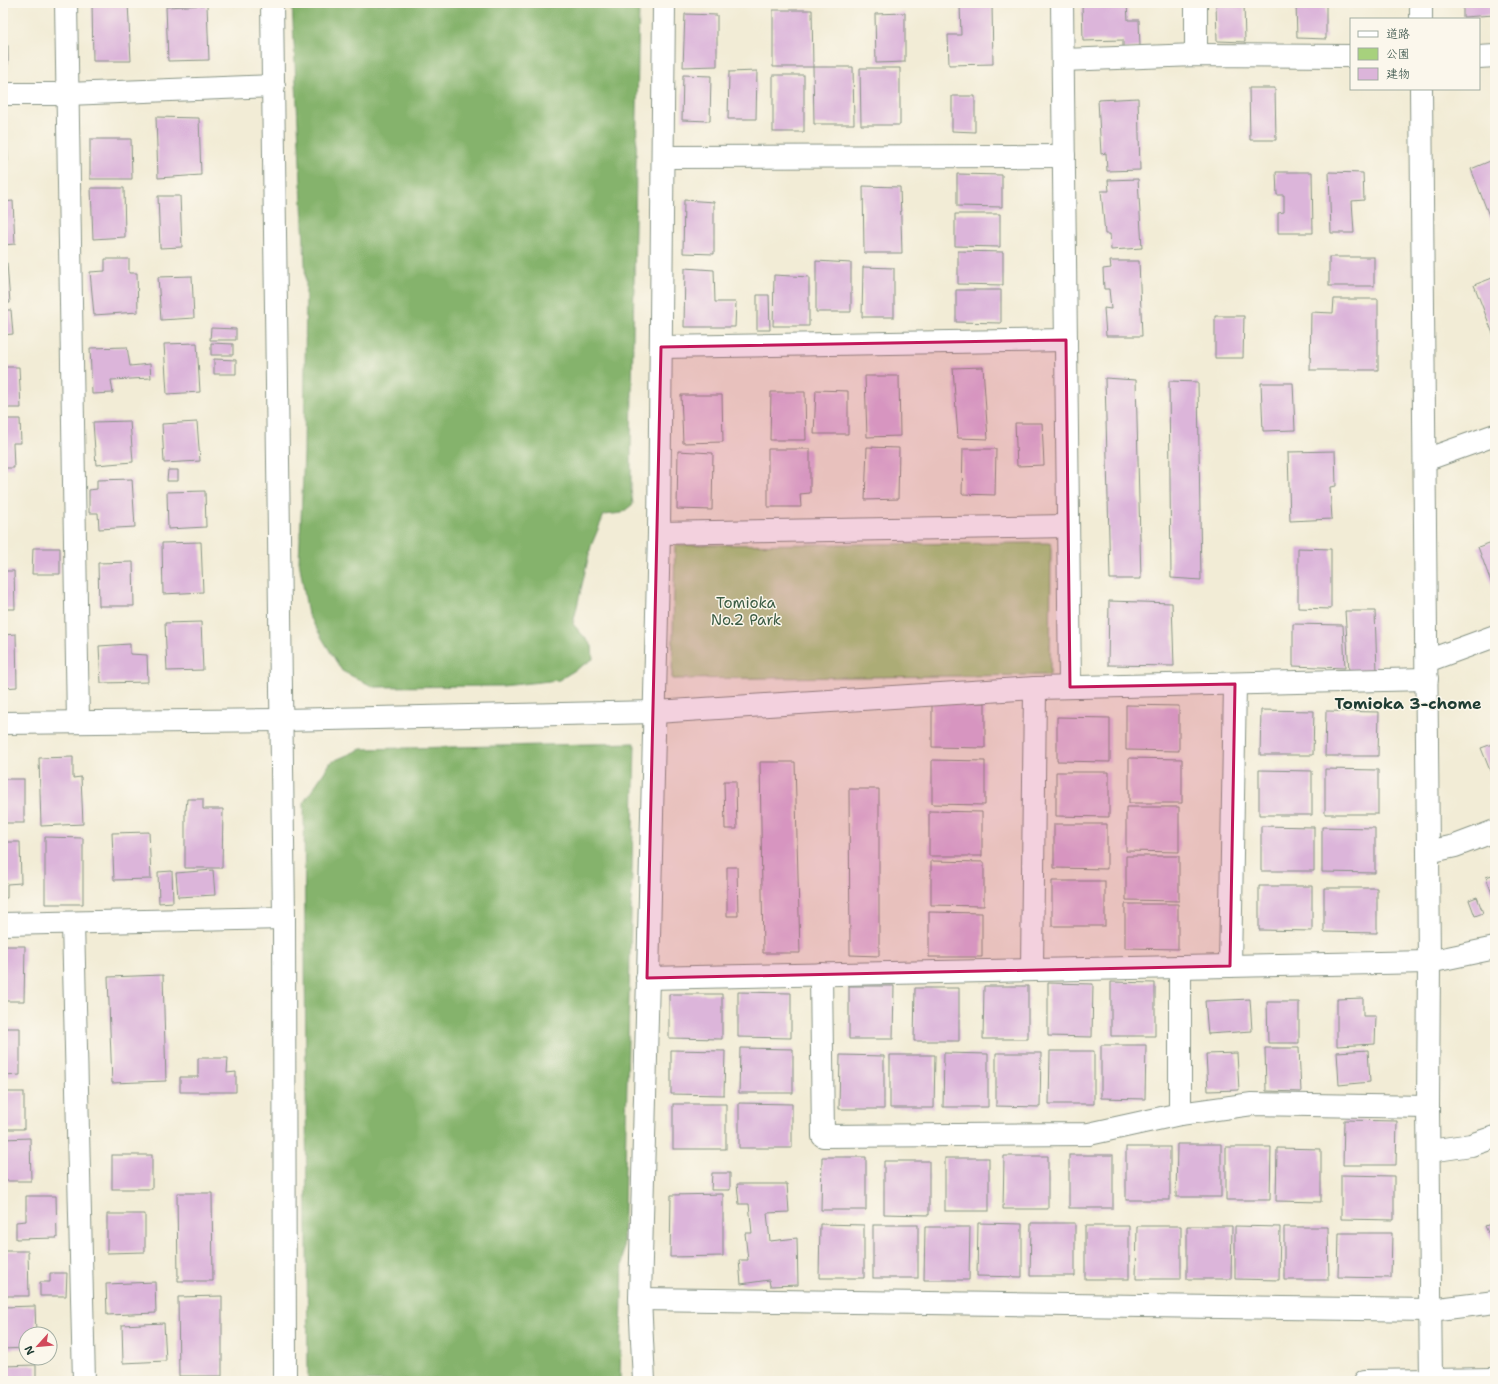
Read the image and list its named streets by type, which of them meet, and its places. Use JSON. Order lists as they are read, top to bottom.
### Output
{
  "districts": ["Tomioka 3-chome"],
  "parks": ["Tomioka No.2 Park"],
  "legend": ["道路", "公園", "建物"],
  "north": "bottom left"
}
